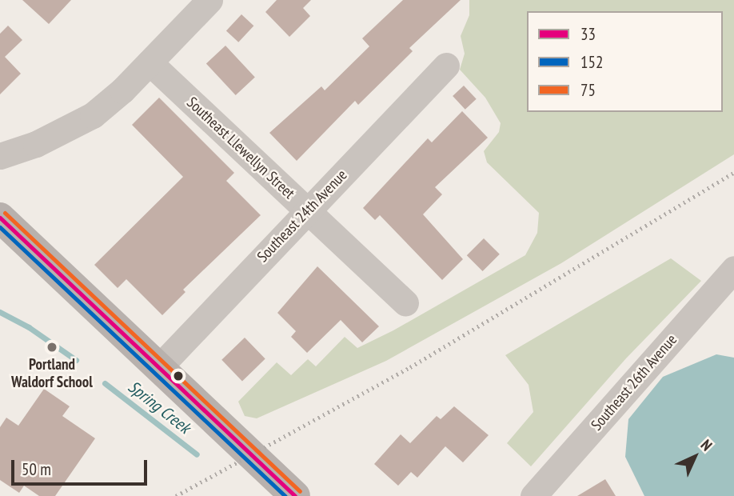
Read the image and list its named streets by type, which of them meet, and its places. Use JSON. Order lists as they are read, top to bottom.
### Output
{
  "streets": {
    "street": ["Southeast Llewellyn Street", "Southeast 24th Avenue", "Southeast 26th Avenue"]
  },
  "crossings": [
    ["Southeast Llewellyn Street", "Southeast 24th Avenue"]
  ],
  "water": ["Spring Creek"],
  "places": ["Portland Waldorf School"],
  "lines": ["transit line 75", "transit line 33", "transit line 152"],
  "legend": ["33", "152", "75"],
  "scale_bar": "50 m",
  "north": "top right"
}
